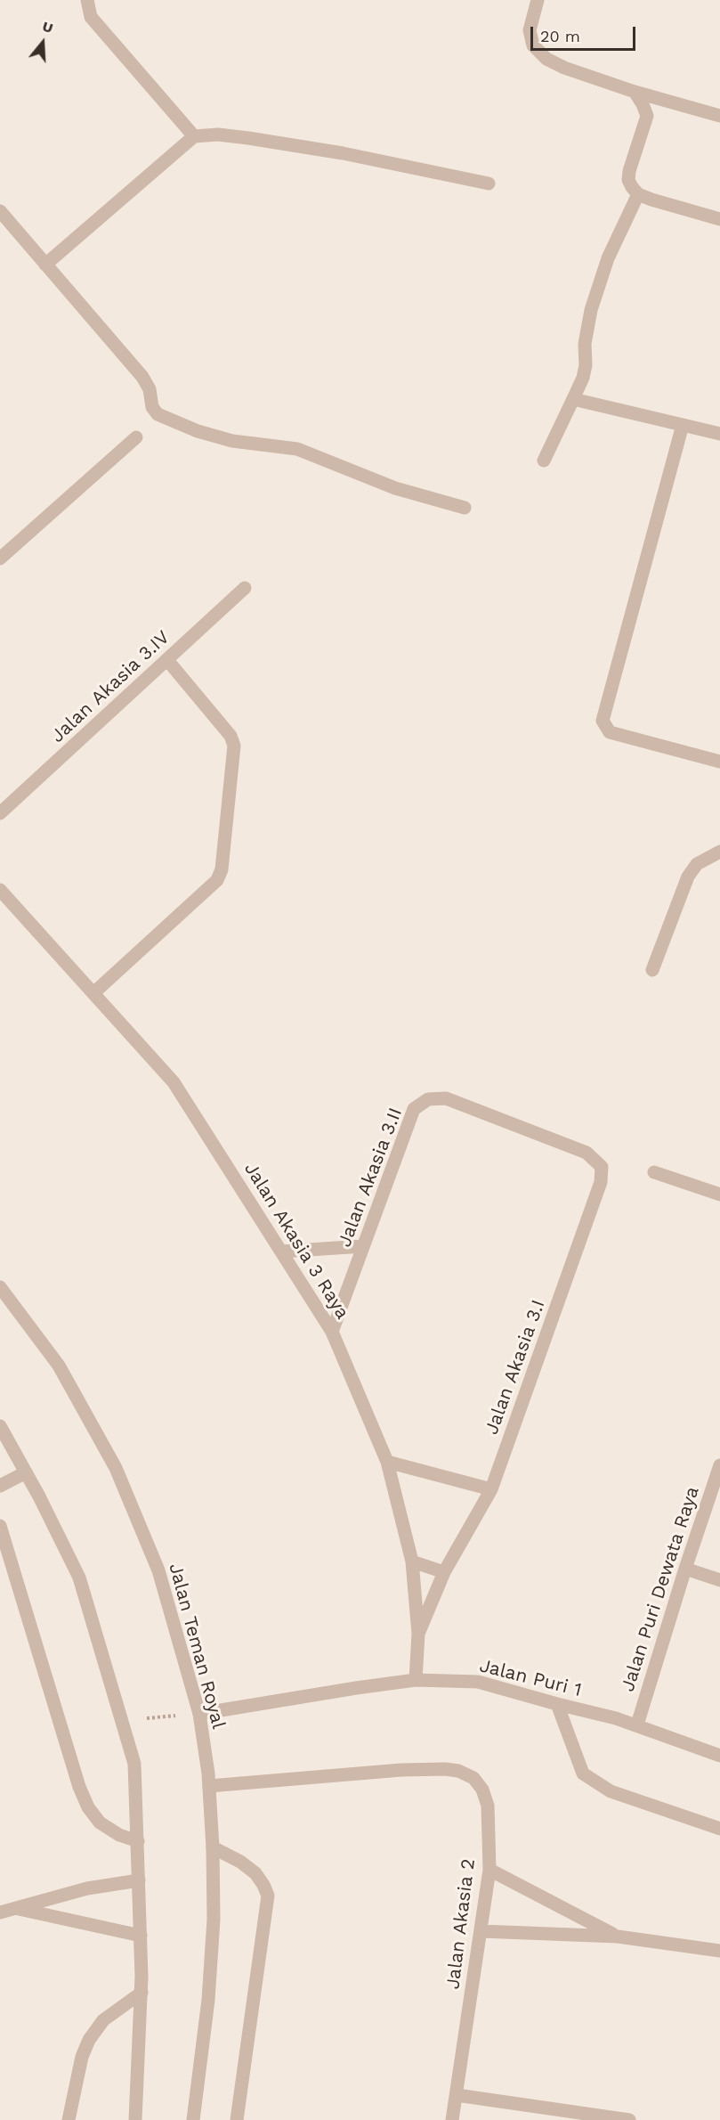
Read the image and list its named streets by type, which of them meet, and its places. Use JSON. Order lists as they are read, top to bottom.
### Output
{
  "streets": {
    "street": [
      "Jalan Akasia 3.IV",
      "Jalan Akasia 3.II",
      "Jalan Akasia 3 Raya",
      "Jalan Akasia 3.I",
      "Jalan Puri Dewata Raya",
      "Jalan Teman Royal",
      "Jalan Puri 1",
      "Jalan Akasia 2"
    ]
  },
  "crossings": [
    ["Jalan Akasia 3.II", "Jalan Akasia 3 Raya"],
    ["Jalan Akasia 3.II", "Jalan Akasia 3.I"],
    ["Jalan Akasia 3 Raya", "Jalan Akasia 3.I"],
    ["Jalan Akasia 3 Raya", "Jalan Puri 1"],
    ["Jalan Puri Dewata Raya", "Jalan Puri 1"],
    ["Jalan Teman Royal", "Jalan Puri 1"],
    ["Jalan Teman Royal", "Jalan Akasia 2"]
  ],
  "scale_bar": "20 m",
  "north": "top"
}
